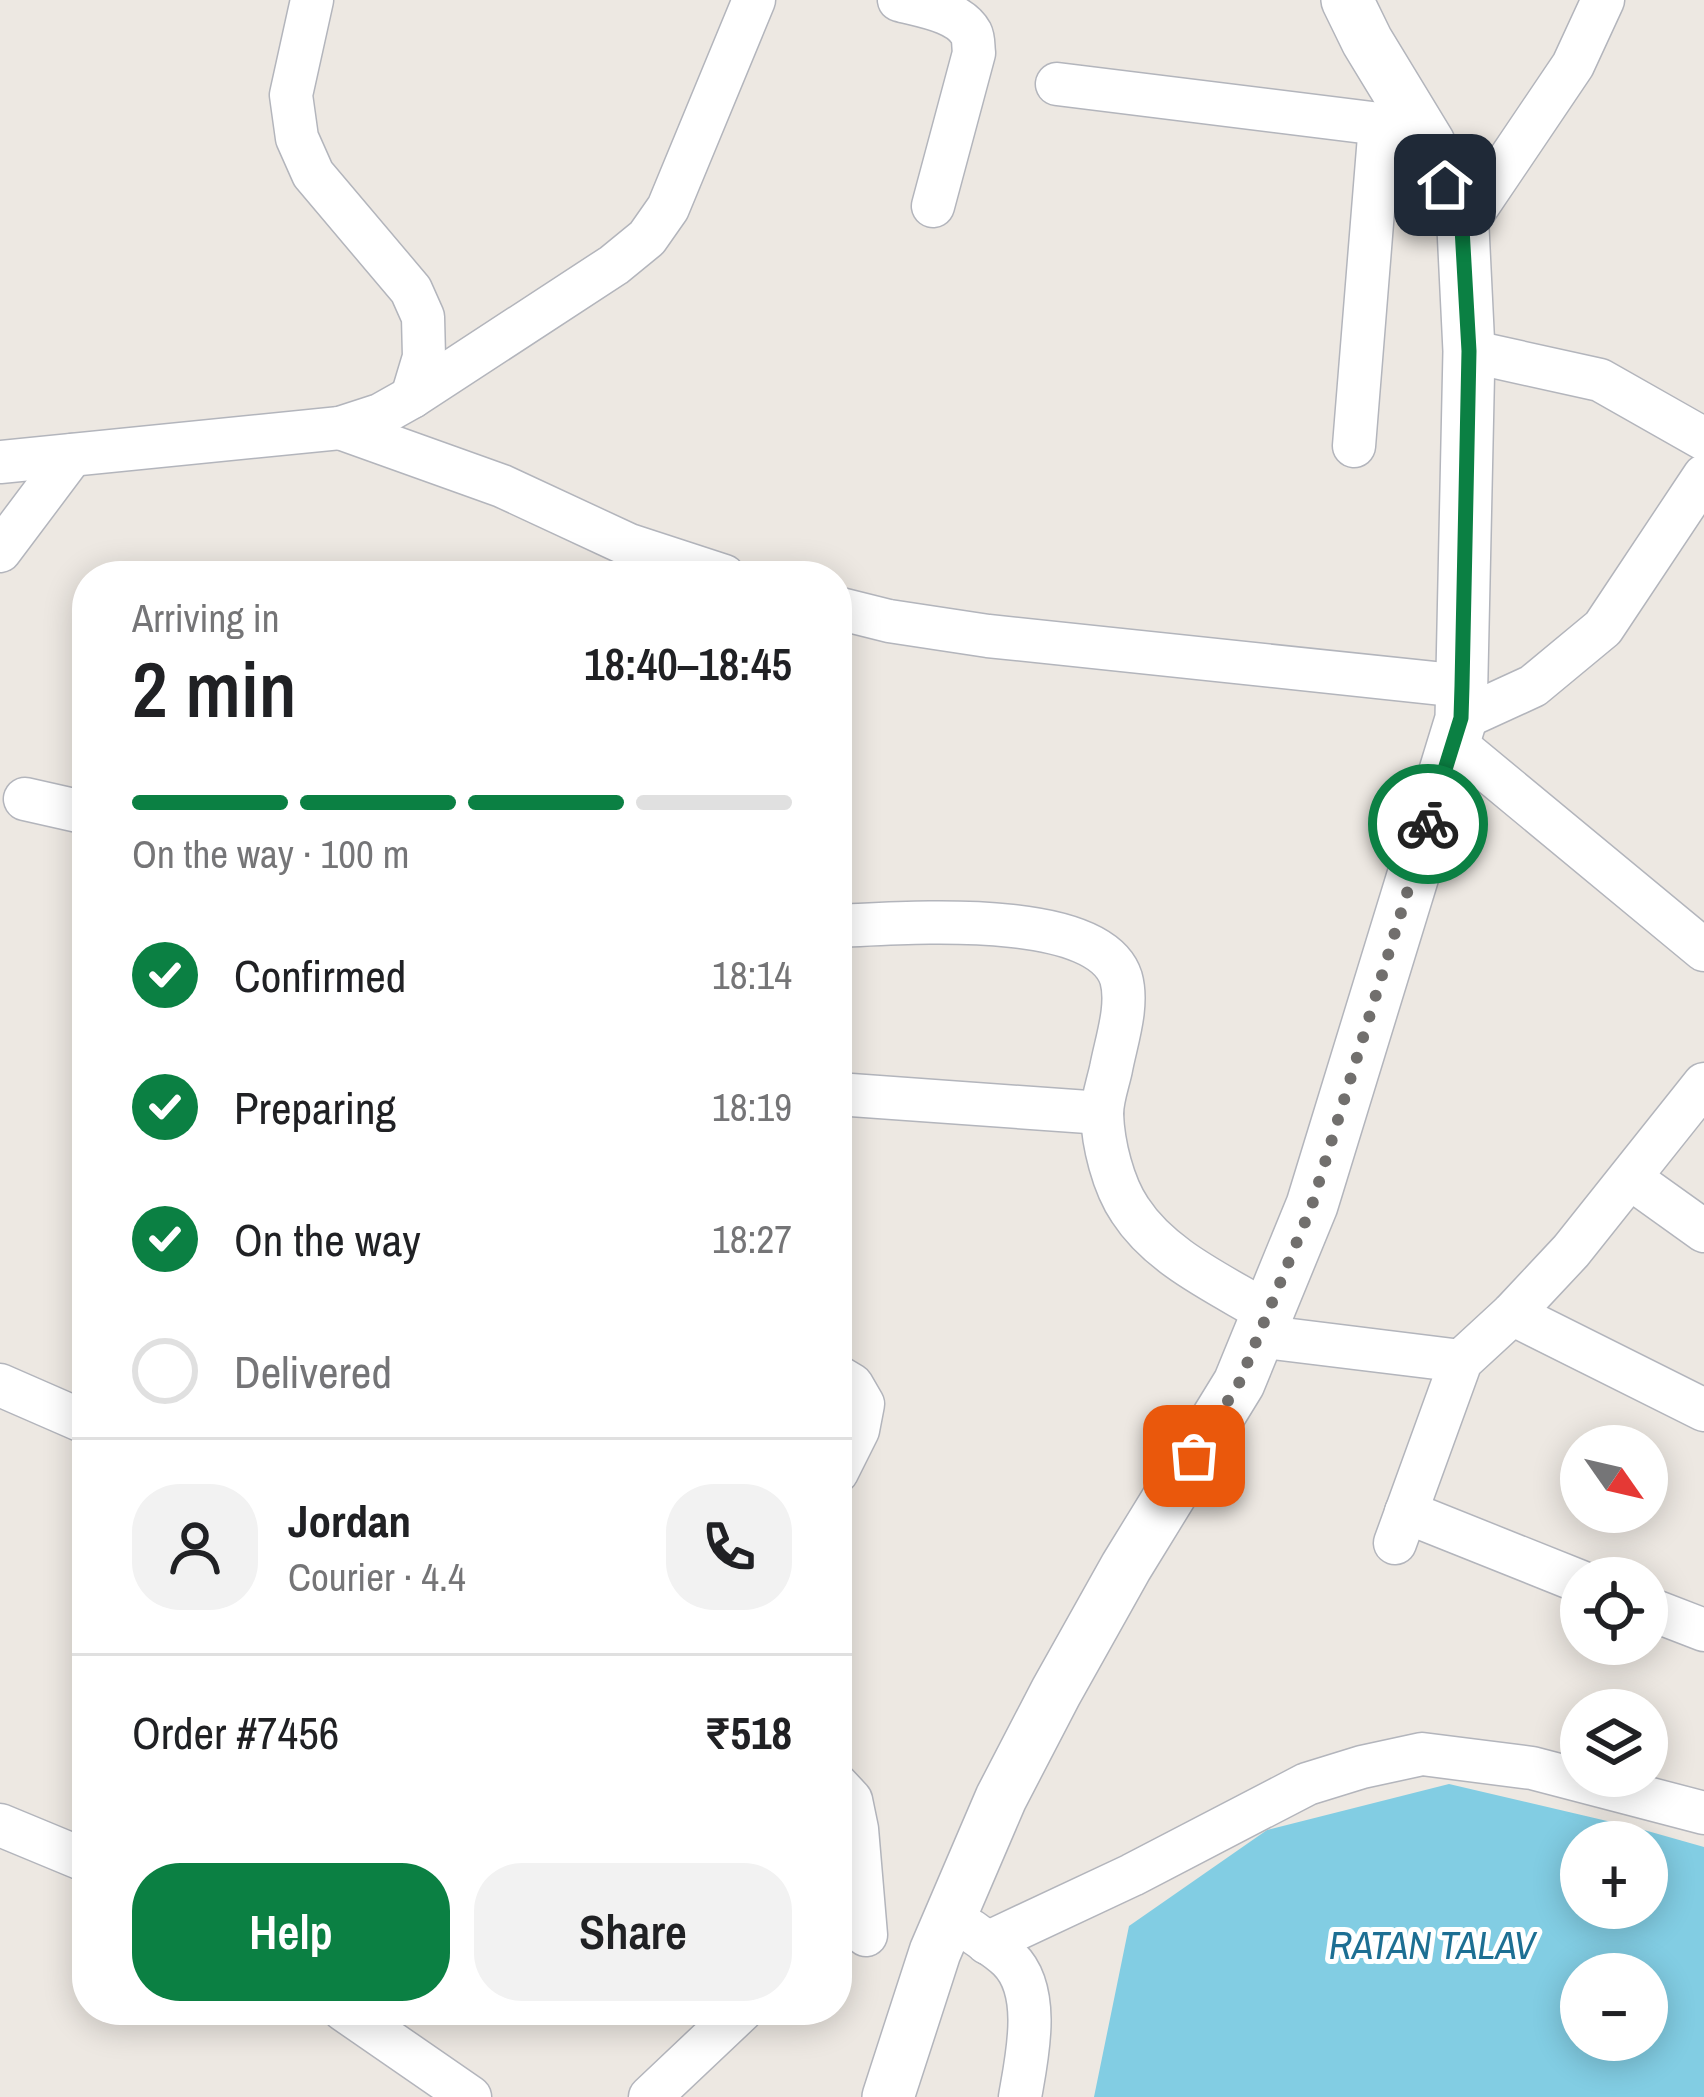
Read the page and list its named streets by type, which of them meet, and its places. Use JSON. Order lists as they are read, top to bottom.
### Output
{
  "water": ["RATAN TALAV"],
  "north": "bottom right",
  "page": {
    "heading": ["2 min", "Arriving in", "18:40–18:45"],
    "panel": [
      "Jordan",
      "Courier · 4.4",
      "Order #7456",
      "₹518"
    ],
    "bar": "On the way · 100 m",
    "list": [
      ["Confirmed", "18:14"],
      ["Preparing", "18:19"],
      ["On the way", "18:27"],
      "Delivered"
    ],
    "map_buttons": ["+", "−"],
    "buttons": ["Help", "Share"]
  }
}
